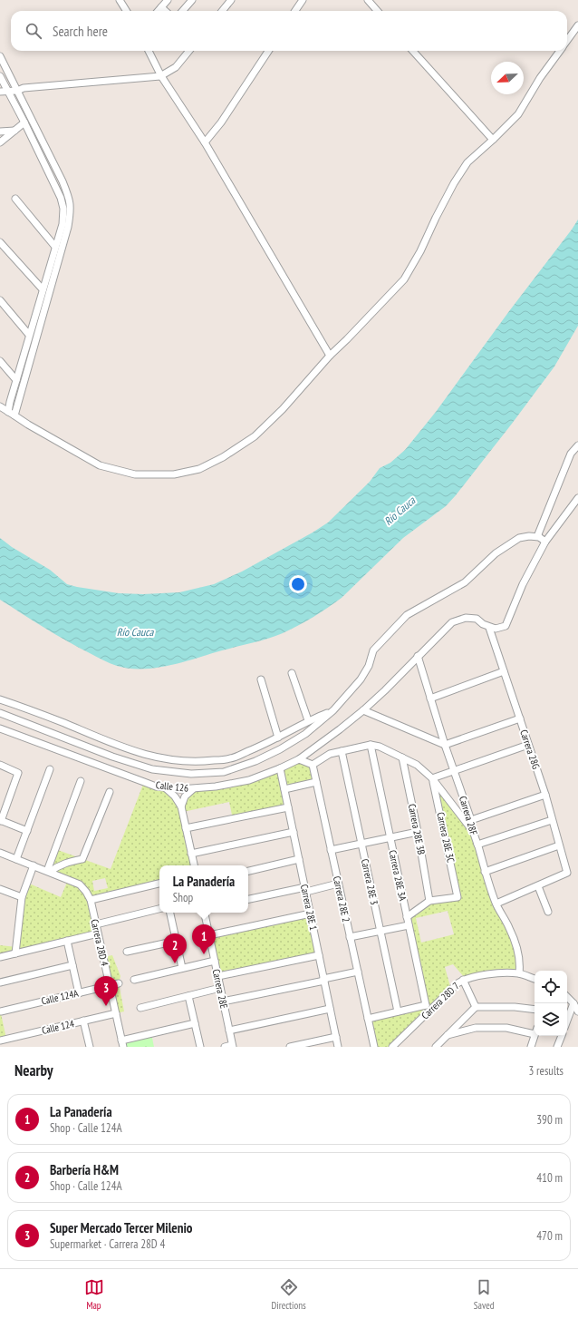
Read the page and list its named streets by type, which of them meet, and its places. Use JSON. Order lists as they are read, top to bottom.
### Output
{
  "streets": {
    "street": [
      "Carrera 28G",
      "Calle 126",
      "Carrera 28F",
      "Carrera 28E 3B",
      "Carrera 28E 3C",
      "Carrera 28E 3A",
      "Carrera 28E 3",
      "Carrera 28E 2",
      "Carrera 28E 1",
      "Carrera 28D 4",
      "Carrera 28E",
      "Calle 124A",
      "Carrera 28D 7",
      "Calle 124"
    ]
  },
  "crossings": [
    ["Carrera 28G", "Calle 126"],
    ["Calle 126", "Carrera 28F"],
    ["Calle 126", "Carrera 28E 1"],
    ["Carrera 28F", "Carrera 28D 7"],
    ["Carrera 28E 3B", "Carrera 28E 3C"],
    ["Carrera 28E 3A", "Carrera 28D 7"],
    ["Carrera 28D 4", "Calle 124A"],
    ["Carrera 28D 4", "Calle 124"]
  ],
  "water": ["Río Cauca"],
  "north": "bottom left",
  "page": {
    "search": "Search here",
    "popup": ["La Panadería", "Shop"],
    "pins": ["1", "2", "3"],
    "heading": ["Nearby", "3 results"],
    "list": [
      {
        "mark": "1",
        "name": "La Panadería",
        "note": "Shop · Calle 124A",
        "value": "390 m"
      },
      {
        "mark": "2",
        "name": "Barbería H&M",
        "note": "Shop · Calle 124A",
        "value": "410 m"
      },
      {
        "mark": "3",
        "name": "Super Mercado Tercer Milenio",
        "note": "Supermarket · Carrera 28D 4",
        "value": "470 m"
      }
    ],
    "nav": ["Map", "Directions", "Saved"]
  }
}
